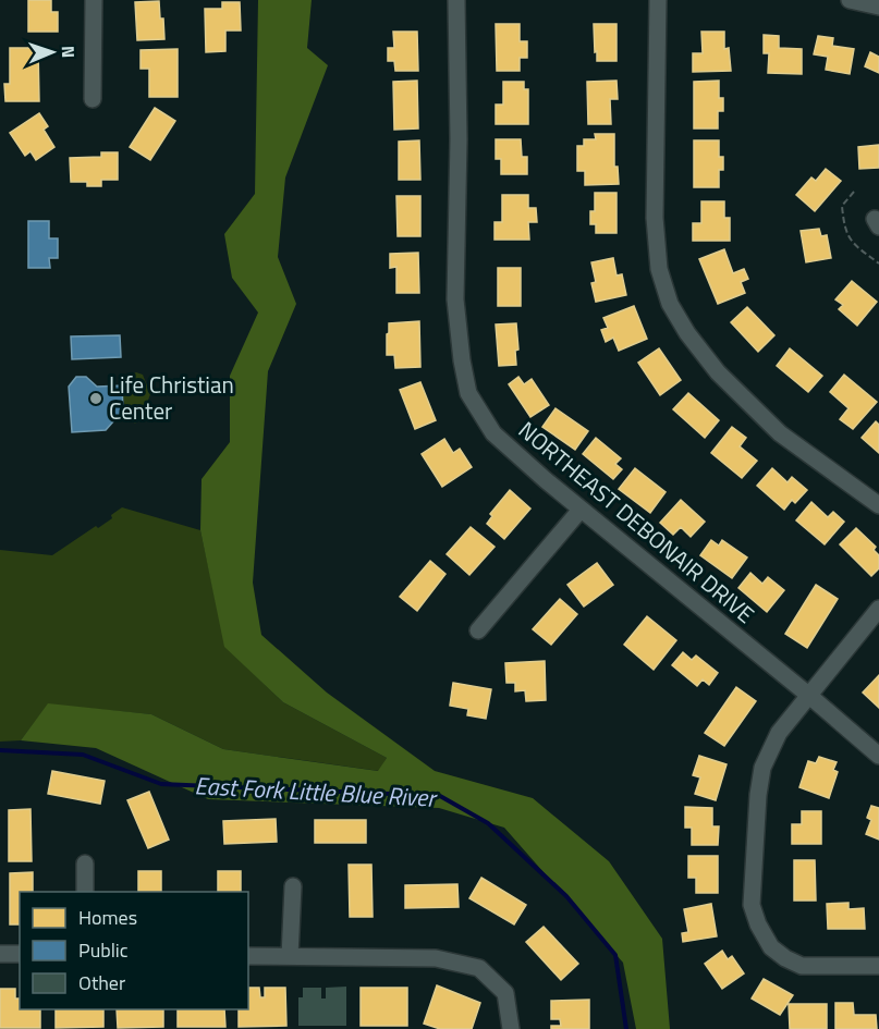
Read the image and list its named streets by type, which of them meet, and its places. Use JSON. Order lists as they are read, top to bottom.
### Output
{
  "streets": {
    "street": ["NORTHEAST DEBONAIR DRIVE"]
  },
  "water": ["East Fork Little Blue River"],
  "places": ["Life Christian Center"],
  "legend": ["Homes", "Public", "Other"],
  "north": "right"
}
